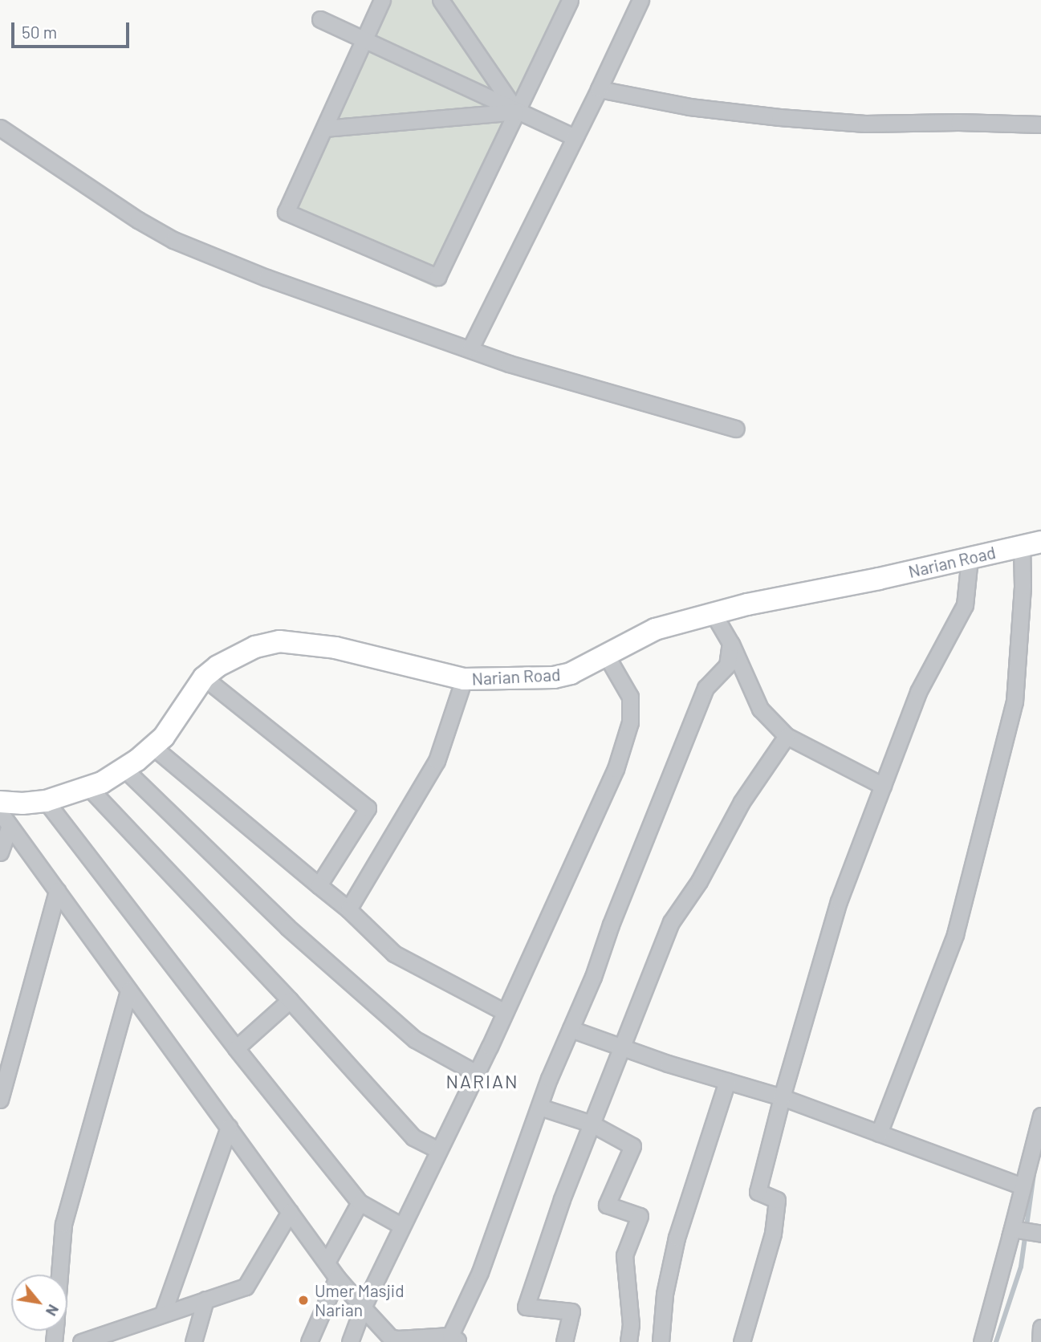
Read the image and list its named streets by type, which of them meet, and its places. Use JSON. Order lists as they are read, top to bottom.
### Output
{
  "streets": {
    "main road": ["Narian Road"]
  },
  "districts": ["NARIAN"],
  "places": ["Umer Masjid Narian"],
  "scale_bar": "50 m",
  "north": "bottom right"
}
